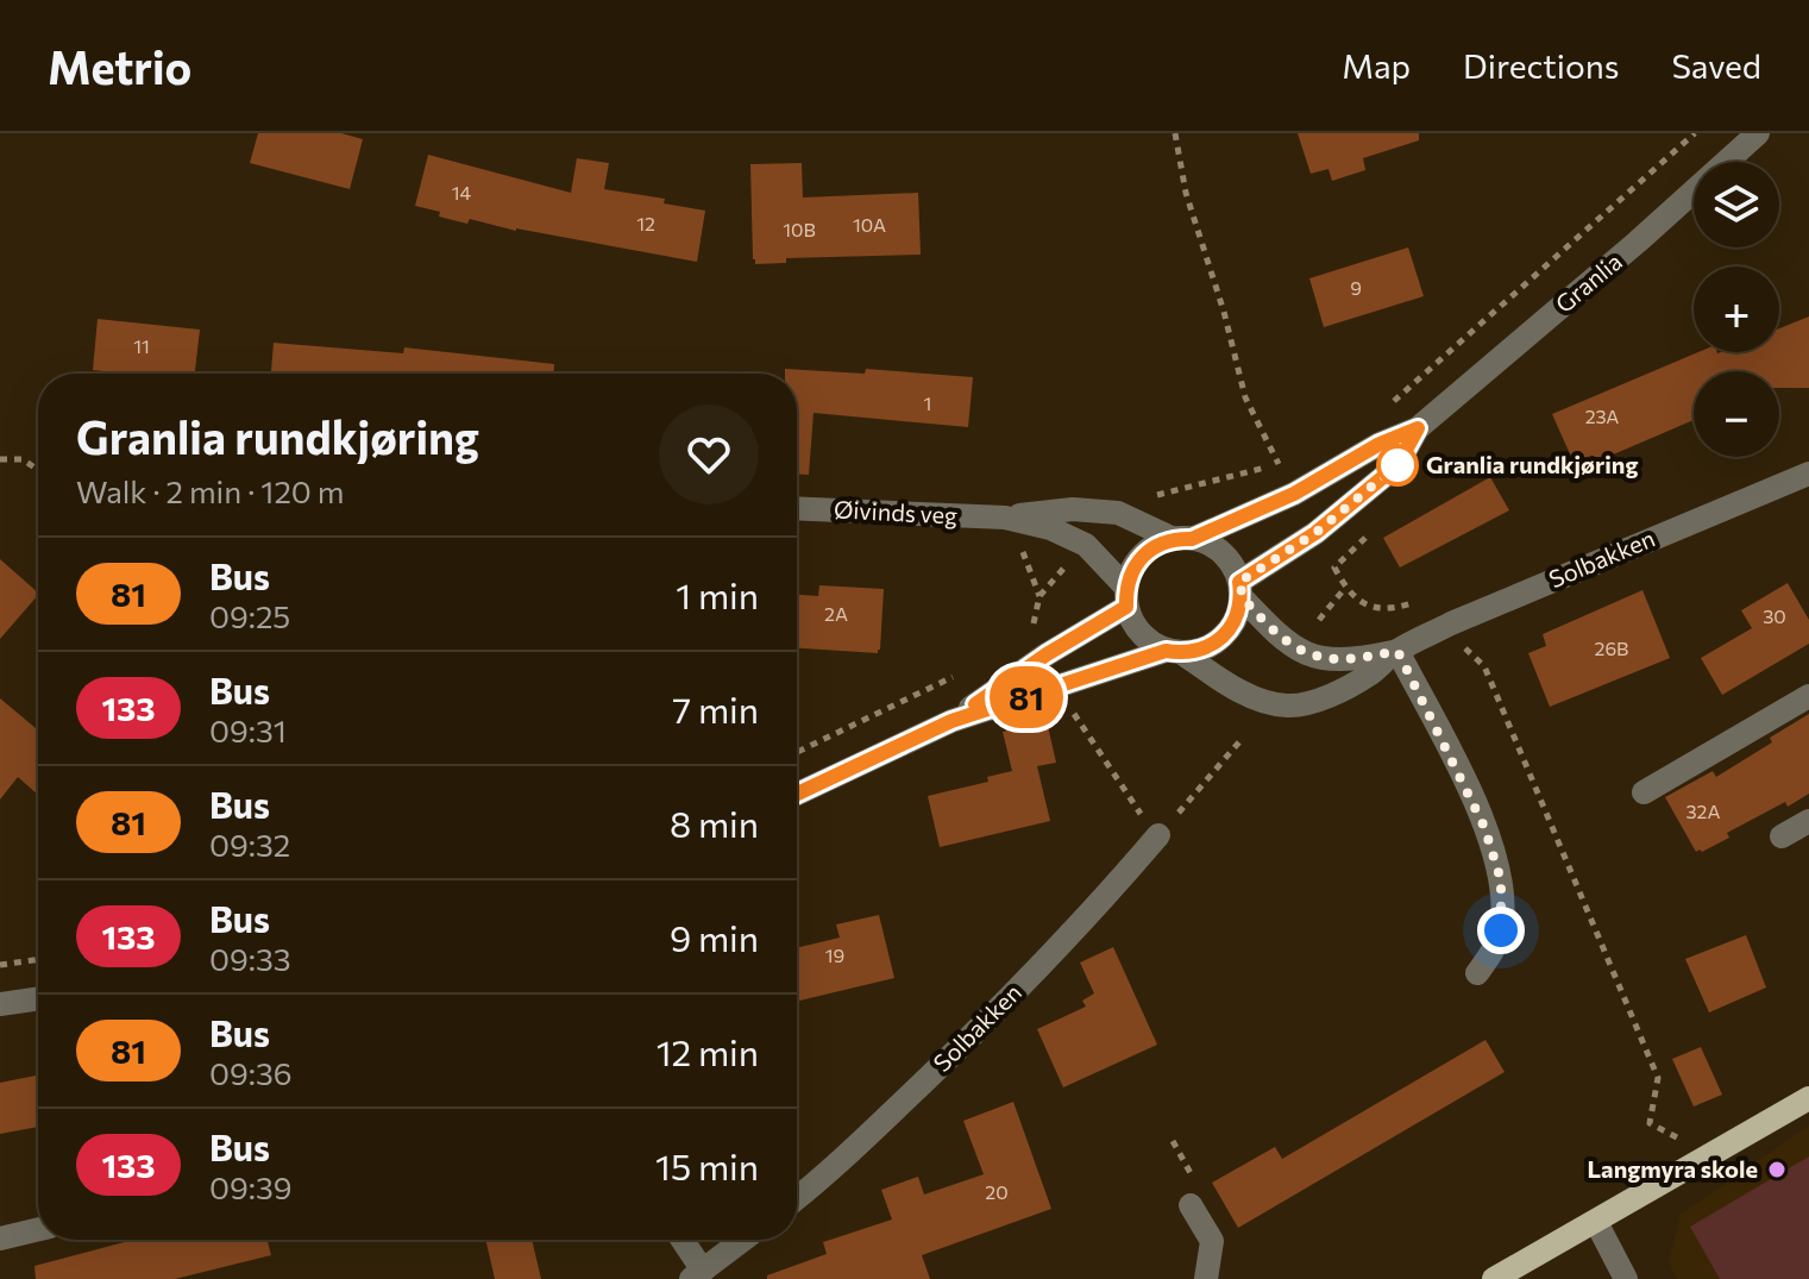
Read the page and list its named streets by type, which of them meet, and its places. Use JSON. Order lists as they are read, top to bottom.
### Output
{
  "streets": {
    "street": ["Granlia", "Øivinds veg", "Solbakken"]
  },
  "crossings": [
    ["Granlia", "Øivinds veg"],
    ["Granlia", "Solbakken"],
    ["Øivinds veg", "Solbakken"]
  ],
  "places": ["Granlia rundkjøring", "Langmyra skole"],
  "lines": ["bus line 81"],
  "house_numbers": [
    "14",
    "12",
    "10A",
    "10B",
    "9",
    "11",
    "1",
    "23A",
    "2A",
    "30",
    "26B",
    "32A",
    "19",
    "20"
  ],
  "page": {
    "header": "Metrio",
    "nav": ["Map", "Directions", "Saved"],
    "on_map": "81",
    "map_buttons": ["+", "−"],
    "heading": ["Granlia rundkjøring", "Walk · 2 min · 120 m"],
    "list": [
      {
        "mark": "81",
        "name": "Bus",
        "note": "09:25",
        "value": "1 min"
      },
      {
        "mark": "133",
        "name": "Bus",
        "note": "09:31",
        "value": "7 min"
      },
      {
        "mark": "81",
        "name": "Bus",
        "note": "09:32",
        "value": "8 min"
      },
      {
        "mark": "133",
        "name": "Bus",
        "note": "09:33",
        "value": "9 min"
      },
      {
        "mark": "81",
        "name": "Bus",
        "note": "09:36",
        "value": "12 min"
      },
      {
        "mark": "133",
        "name": "Bus",
        "note": "09:39",
        "value": "15 min"
      }
    ]
  }
}
